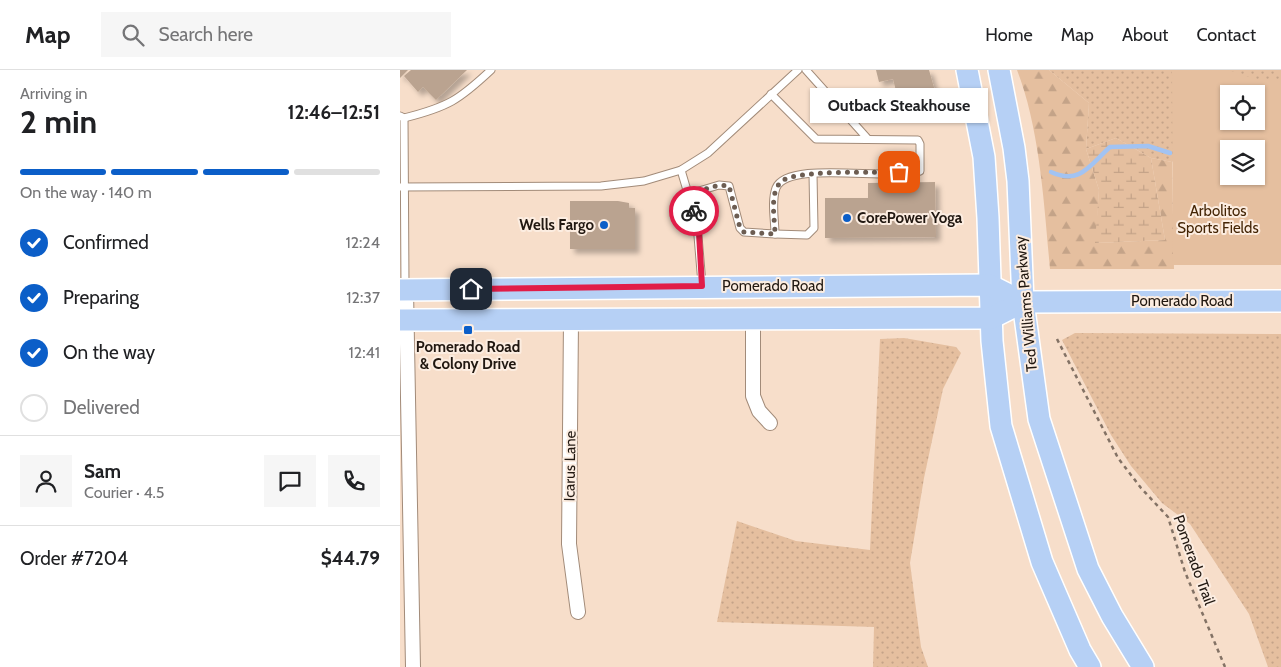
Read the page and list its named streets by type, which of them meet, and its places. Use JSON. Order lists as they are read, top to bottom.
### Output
{
  "streets": {
    "main road": ["Pomerado Road", "Ted Williams Parkway"],
    "street": ["Icarus Lane"],
    "path": ["Pomerado Trail"]
  },
  "crossings": [
    ["Pomerado Road", "Ted Williams Parkway"],
    ["Pomerado Road", "Icarus Lane"]
  ],
  "parks": ["Arbolitos Sports Fields"],
  "places": {
    "other": ["Outback Steakhouse", "CorePower Yoga", "Wells Fargo"],
    "transit": ["Pomerado Road & Colony Drive"]
  },
  "page": {
    "header": "Map",
    "search": "Search here",
    "nav": [
      "Home",
      "Map",
      "About",
      "Contact"
    ],
    "heading": ["2 min", "Arriving in", "12:46–12:51"],
    "panel": [
      "Sam",
      "Courier · 4.5",
      "Order #7204",
      "$44.79"
    ],
    "bubble": "Outback Steakhouse",
    "bar": "On the way · 140 m",
    "list": [
      ["Confirmed", "12:24"],
      ["Preparing", "12:37"],
      ["On the way", "12:41"],
      "Delivered"
    ]
  }
}
